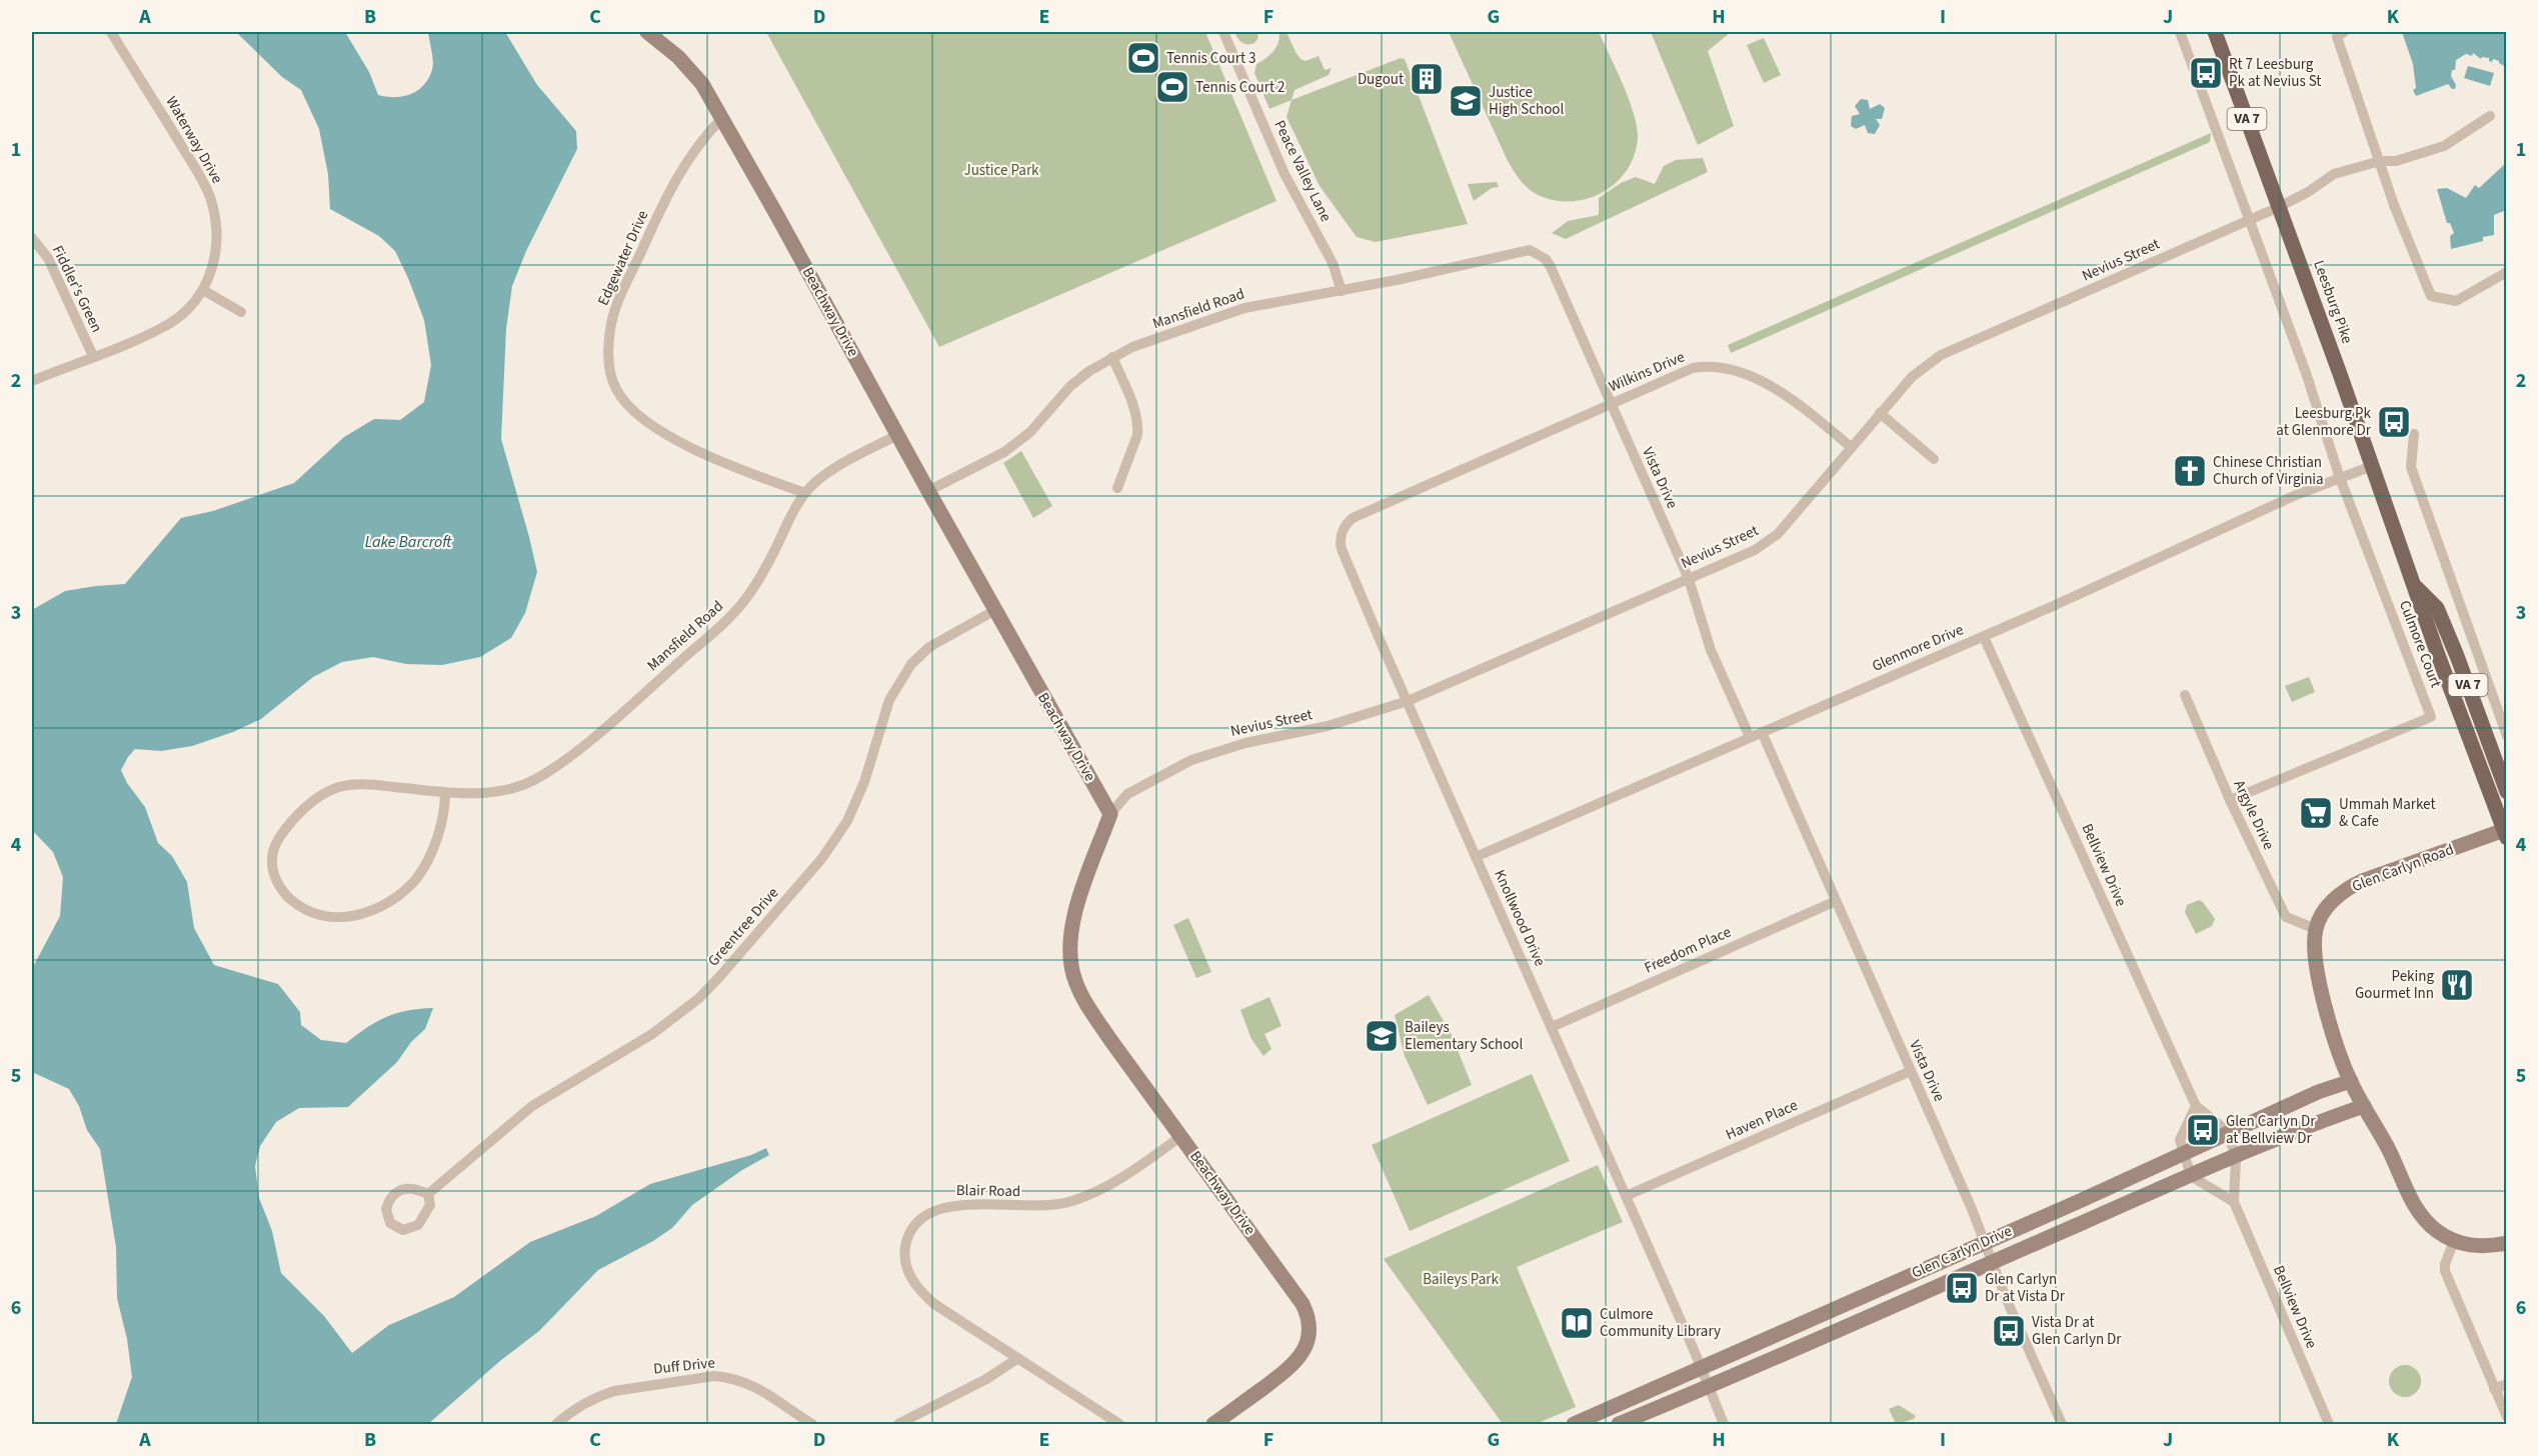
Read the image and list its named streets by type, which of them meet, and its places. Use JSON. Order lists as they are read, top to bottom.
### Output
{
  "streets": {
    "main road": ["VA 7", "Leesburg Pike"],
    "street": [
      "Waterway Drive",
      "Peace Valley Lane",
      "Edgewater Drive",
      "Nevius Street",
      "Fiddler's Green",
      "Mansfield Road",
      "Beachway Drive",
      "Wilkins Drive",
      "Vista Drive",
      "Culmore Court",
      "Glenmore Drive",
      "Argyle Drive",
      "Bellview Drive",
      "Glen Carlyn Road",
      "Knollwood Drive",
      "Greentree Drive",
      "Freedom Place",
      "Haven Place",
      "Blair Road",
      "Glen Carlyn Drive",
      "Duff Drive"
    ]
  },
  "crossings": [
    ["Waterway Drive", "Fiddler's Green"],
    ["Peace Valley Lane", "Mansfield Road"],
    ["Edgewater Drive", "Mansfield Road"],
    ["Edgewater Drive", "Beachway Drive"],
    ["Nevius Street", "Leesburg Pike"],
    ["Nevius Street", "Beachway Drive"],
    ["Nevius Street", "Wilkins Drive"],
    ["Nevius Street", "Vista Drive"],
    ["Nevius Street", "Knollwood Drive"],
    ["Leesburg Pike", "Glenmore Drive"],
    ["Leesburg Pike", "Glen Carlyn Road"],
    ["Mansfield Road", "Beachway Drive"],
    ["Mansfield Road", "Vista Drive"],
    ["Beachway Drive", "Greentree Drive"],
    ["Beachway Drive", "Blair Road"],
    ["Wilkins Drive", "Vista Drive"],
    ["Wilkins Drive", "Knollwood Drive"],
    ["Vista Drive", "Glenmore Drive"],
    ["Vista Drive", "Freedom Place"],
    ["Vista Drive", "Haven Place"],
    ["Vista Drive", "Glen Carlyn Drive"],
    ["Culmore Court", "Glenmore Drive"],
    ["Culmore Court", "Argyle Drive"],
    ["Glenmore Drive", "Bellview Drive"],
    ["Glenmore Drive", "Knollwood Drive"],
    ["Argyle Drive", "Glen Carlyn Road"],
    ["Bellview Drive", "Glen Carlyn Drive"],
    ["Knollwood Drive", "Freedom Place"],
    ["Knollwood Drive", "Haven Place"],
    ["Knollwood Drive", "Glen Carlyn Drive"]
  ],
  "water": ["Lake Barcroft"],
  "parks": ["Justice Park", "Baileys Park"],
  "places": {
    "sports": ["Tennis Court 3", "Tennis Court 2"],
    "bus stop": [
      "Rt 7 Leesburg Pk at Nevius St",
      "Leesburg Pk at Glenmore Dr",
      "Glen Carlyn Dr at Bellview Dr",
      "Glen Carlyn Dr at Vista Dr",
      "Vista Dr at Glen Carlyn Dr"
    ],
    "building": ["Dugout"],
    "school or university": ["Justice High School", "Baileys Elementary School"],
    "church": ["Chinese Christian Church of Virginia"],
    "supermarket": ["Ummah Market & Cafe"],
    "restaurant": ["Peking Gourmet Inn"],
    "library": ["Culmore Community Library"]
  },
  "grid": {
    "columns": [
      "A",
      "B",
      "C",
      "D",
      "E",
      "F",
      "G",
      "H",
      "I",
      "J",
      "K"
    ],
    "rows": [
      "1",
      "2",
      "3",
      "4",
      "5",
      "6"
    ]
  }
}
